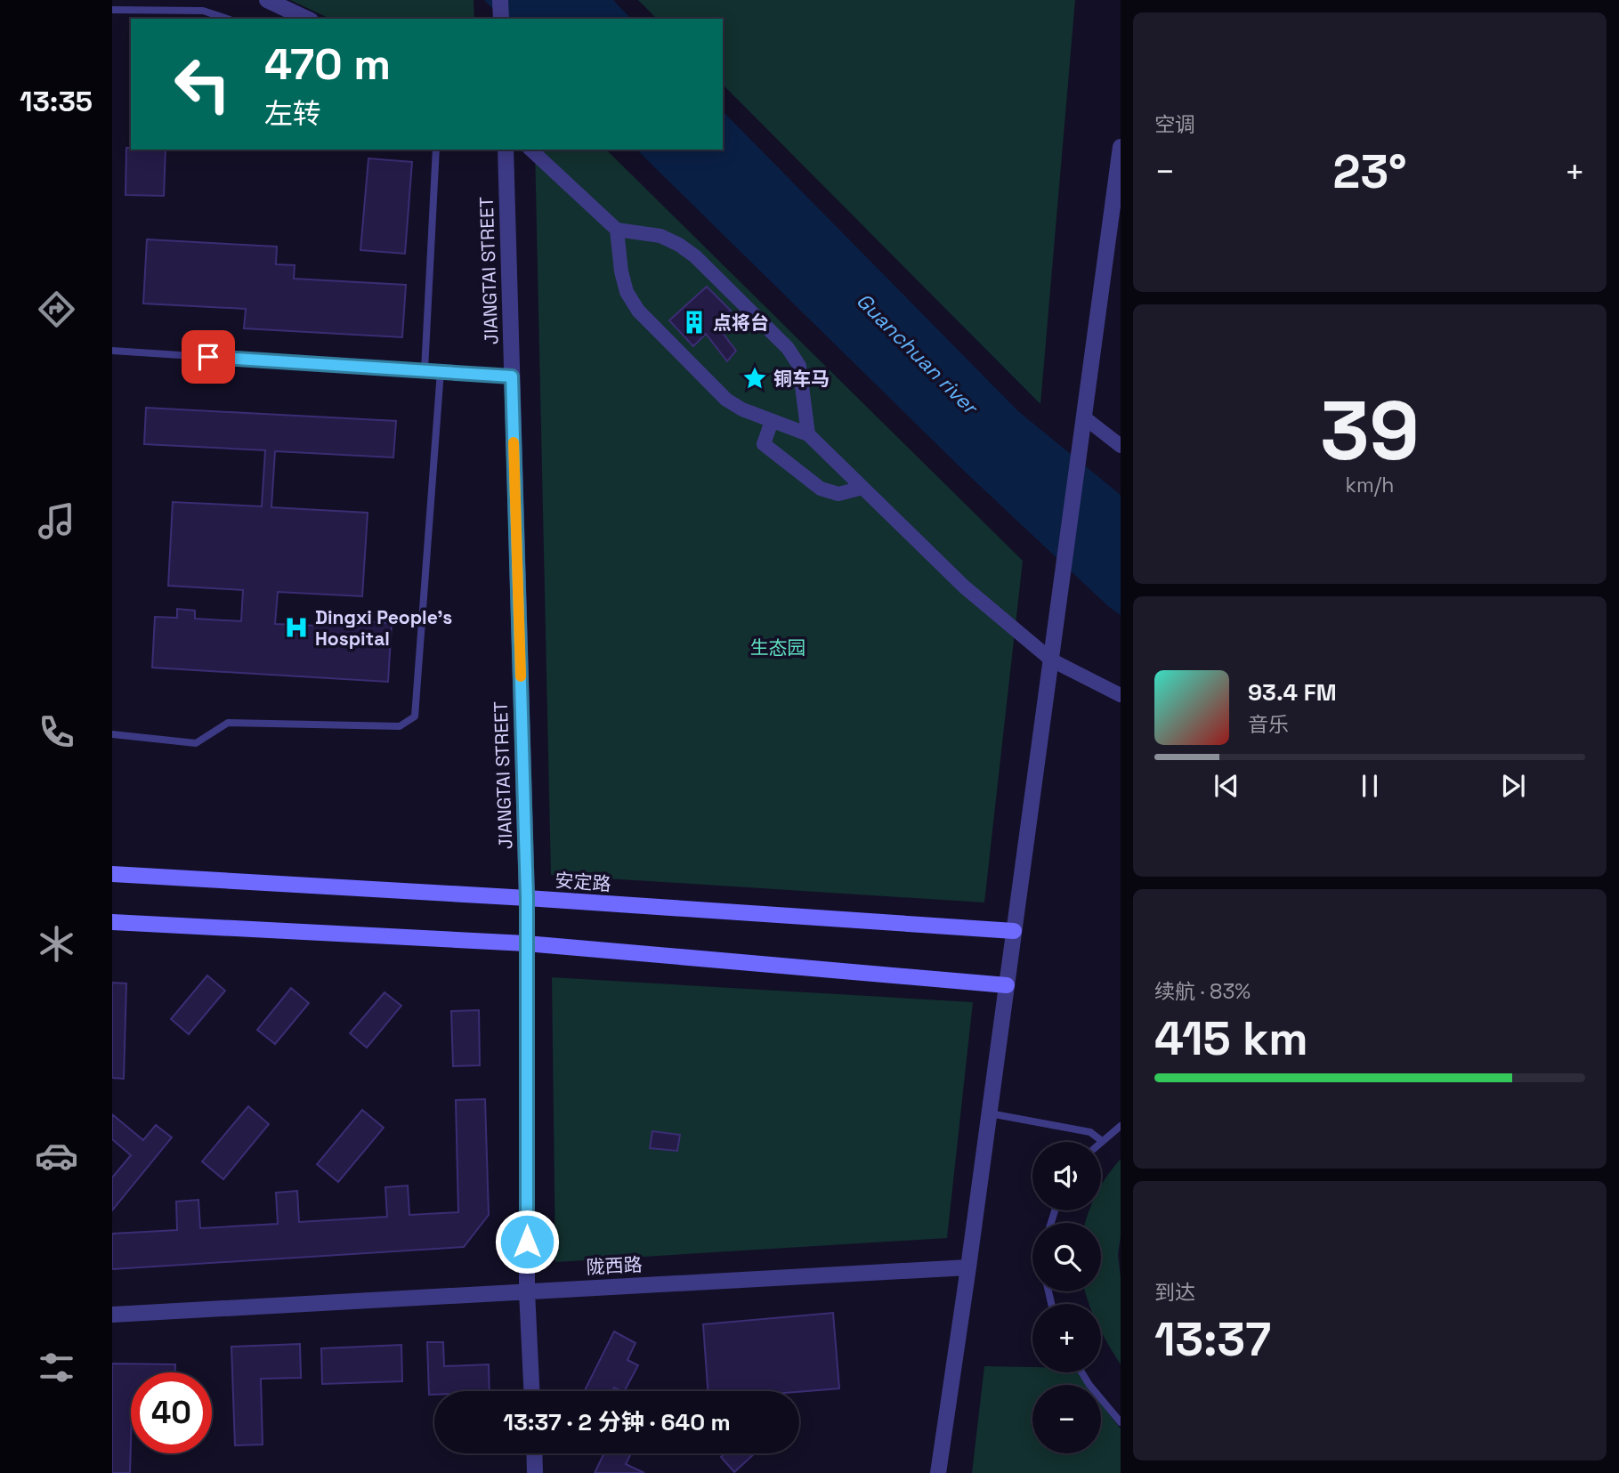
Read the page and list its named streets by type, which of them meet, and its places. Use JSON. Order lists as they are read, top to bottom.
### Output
{
  "streets": {
    "main road": ["安定路"],
    "street": ["JIANGTAI STREET", "陇西路"]
  },
  "crossings": [
    ["JIANGTAI STREET", "安定路"],
    ["JIANGTAI STREET", "陇西路"]
  ],
  "water": ["Guanchuan river"],
  "parks": ["生态园"],
  "places": {
    "building": ["点将台"],
    "place": ["铜车马"],
    "hospital": ["Dingxi People's Hospital"]
  },
  "page": {
    "tabs": "13:35",
    "tile": [
      "空调",
      ["39", "km/h"],
      ["续航 · 83%", "415 km"],
      ["到达", "13:37"]
    ],
    "turn": ["470 m", "左转"],
    "heat": ["−", "23°", "+"],
    "song": ["93.4 FM", "音乐"],
    "map_buttons": ["+", "−"],
    "limit": "40",
    "trip": "13:37 · 2 分钟 · 640 m"
  }
}
